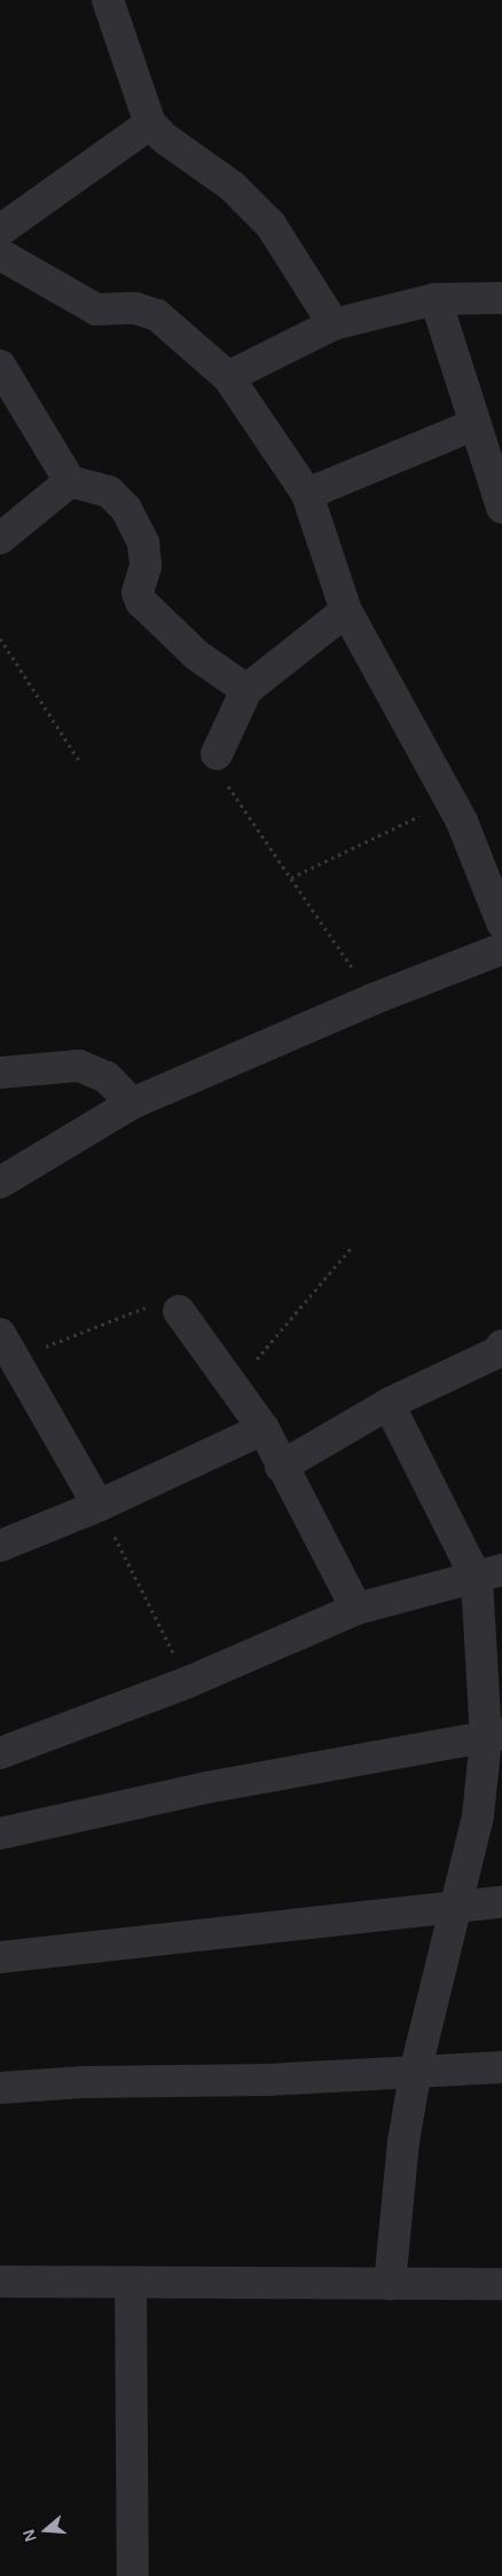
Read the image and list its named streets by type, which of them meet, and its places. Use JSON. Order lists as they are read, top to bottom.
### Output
{
  "north": "left"
}
